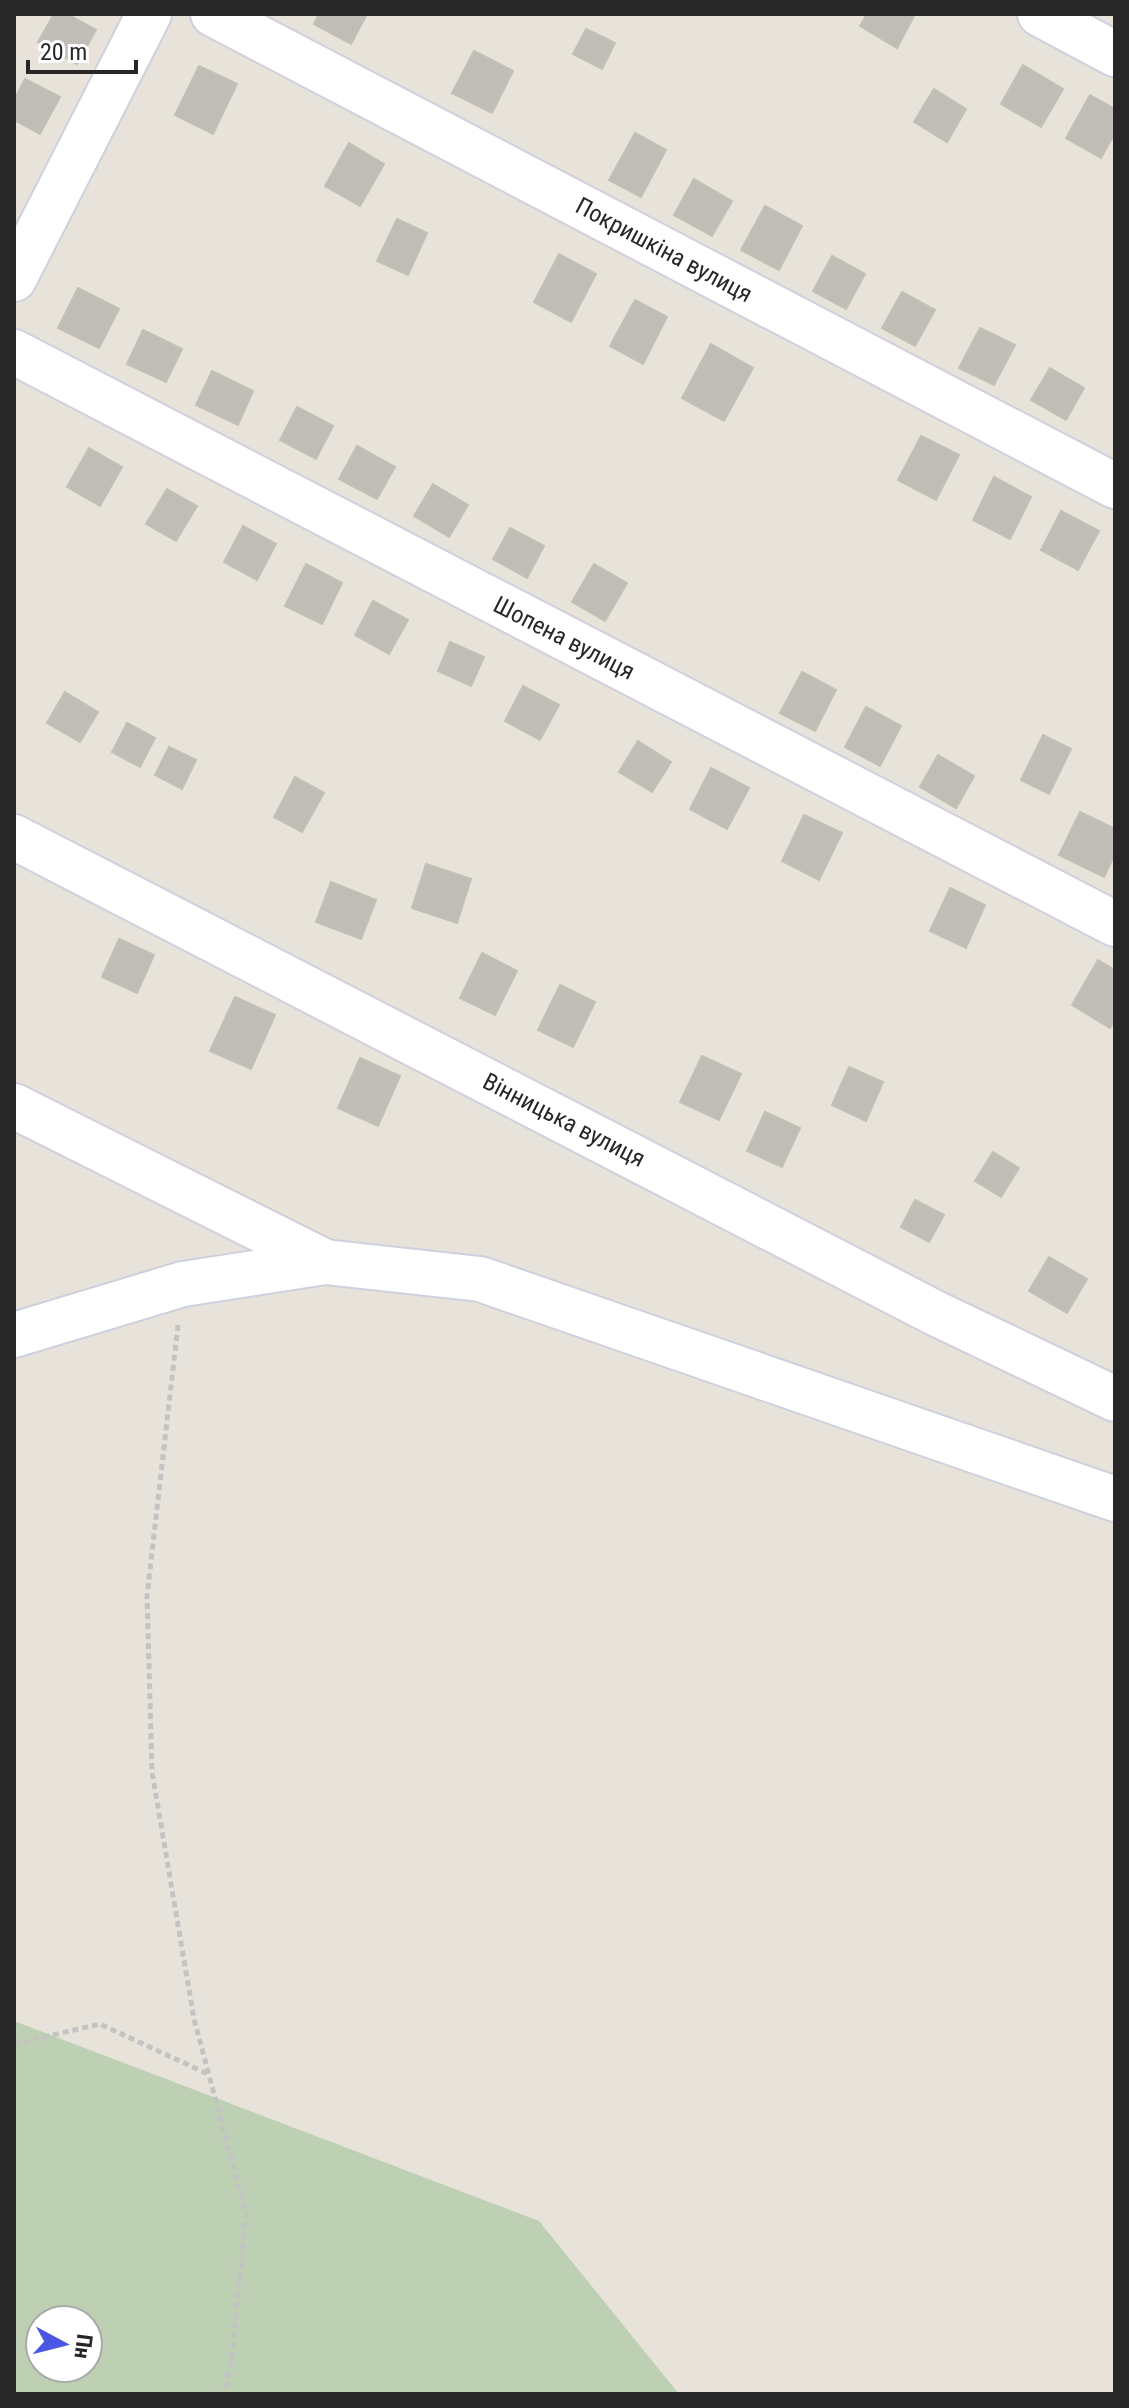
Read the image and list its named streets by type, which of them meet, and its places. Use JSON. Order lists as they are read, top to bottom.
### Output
{
  "streets": {
    "street": ["Покришкіна вулиця", "Шопена вулиця", "Вінницька вулиця"]
  },
  "scale_bar": "20 m",
  "north": "right"
}
